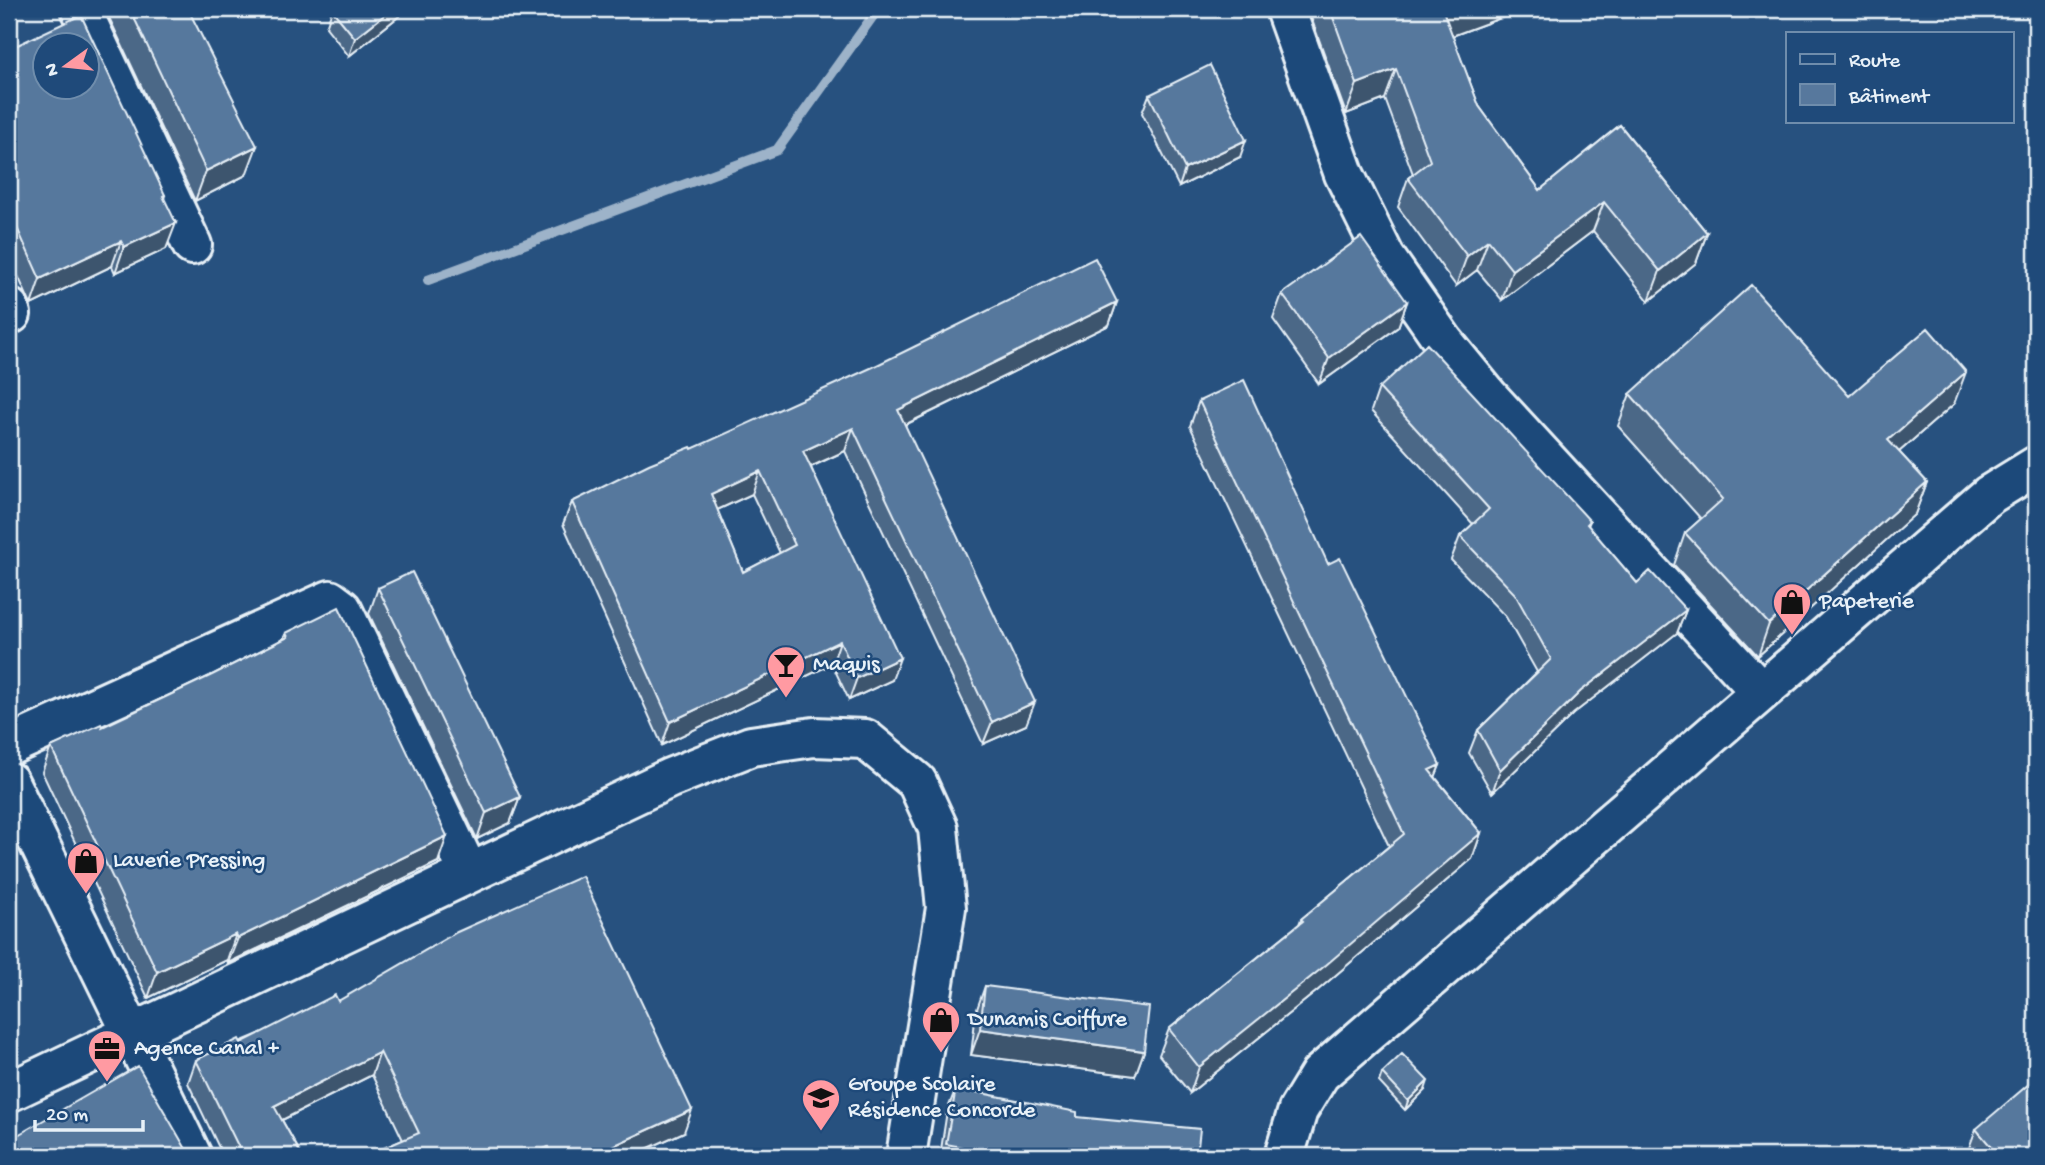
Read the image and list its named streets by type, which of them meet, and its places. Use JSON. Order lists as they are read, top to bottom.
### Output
{
  "places": {
    "shop": ["Papeterie", "Laverie Pressing", "Dunamis Coiffure"],
    "bar": ["Maquis"],
    "office": ["Agence Canal +"],
    "school or university": ["Groupe Scolaire Résidence Concorde"]
  },
  "legend": ["Route", "Bâtiment"],
  "scale_bar": "20 m",
  "north": "left"
}
